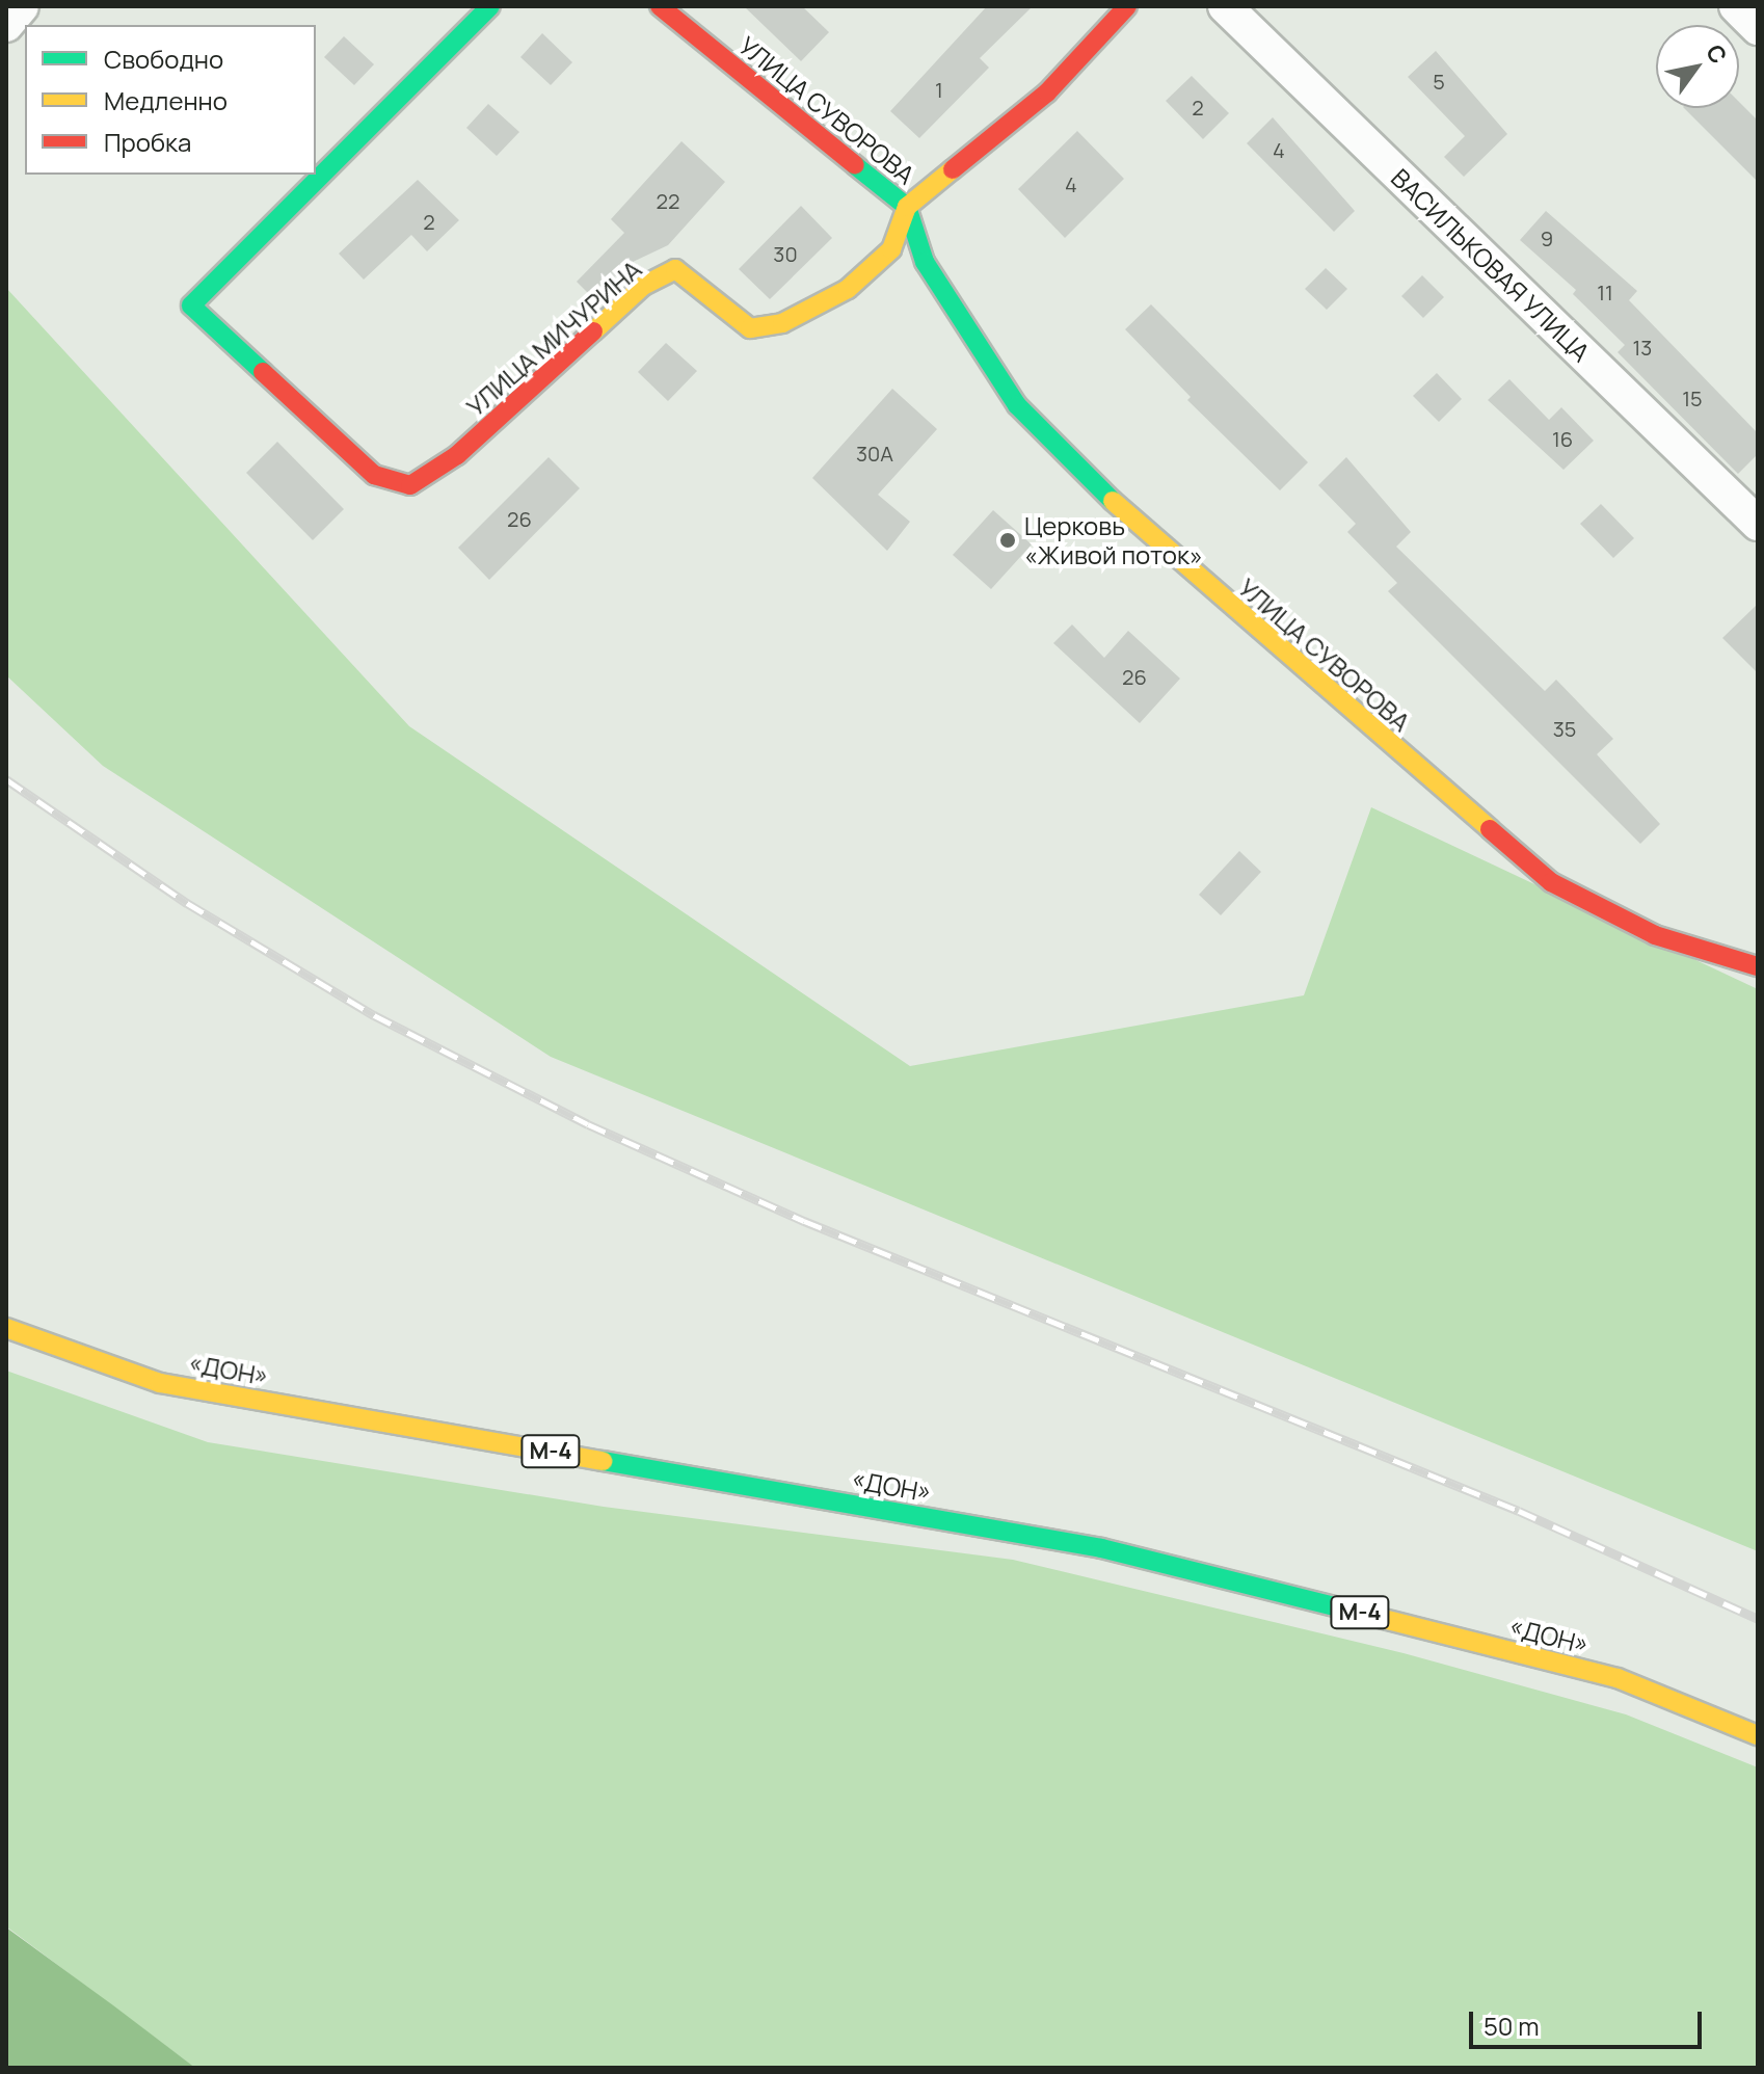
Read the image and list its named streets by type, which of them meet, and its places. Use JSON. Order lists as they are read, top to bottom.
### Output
{
  "streets": {
    "main road": [
      "УЛИЦА СУВОРОВА",
      "УЛИЦА МИЧУРИНА",
      "«ДОН»",
      "М-4"
    ],
    "street": ["ВАСИЛЬКОВАЯ УЛИЦА"]
  },
  "crossings": [
    ["УЛИЦА СУВОРОВА", "УЛИЦА МИЧУРИНА"]
  ],
  "places": ["Церковь «Живой поток»"],
  "house_numbers": [
    "5",
    "1",
    "2",
    "4",
    "4",
    "22",
    "2",
    "9",
    "30",
    "11",
    "13",
    "15",
    "16",
    "30А",
    "26",
    "26",
    "35"
  ],
  "legend": ["Свободно", "Медленно", "Пробка"],
  "scale_bar": "50 m",
  "north": "top right"
}
